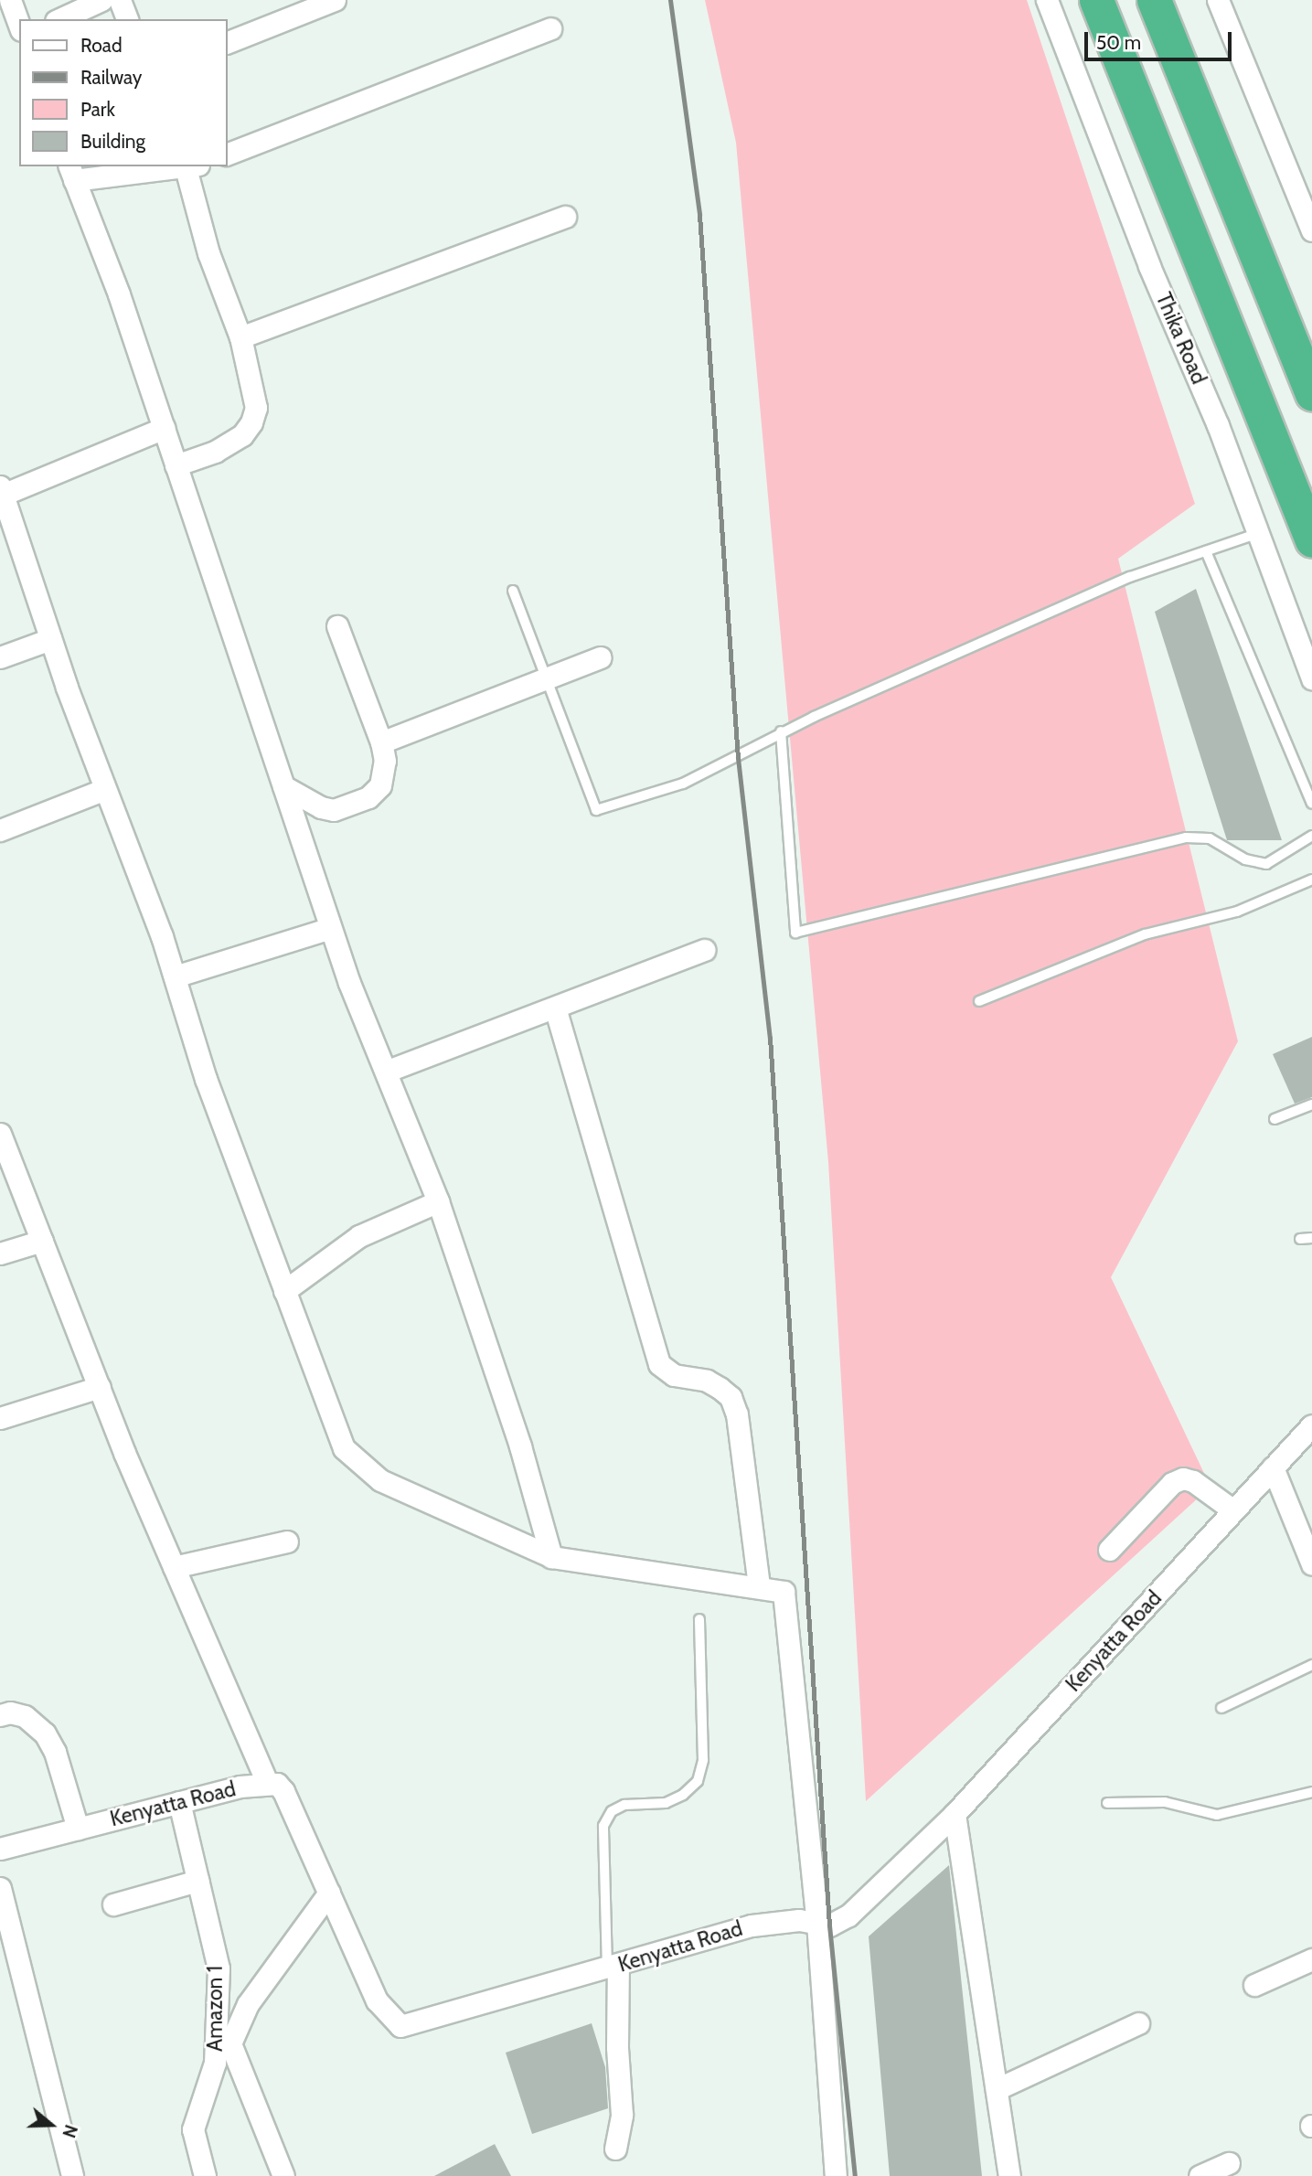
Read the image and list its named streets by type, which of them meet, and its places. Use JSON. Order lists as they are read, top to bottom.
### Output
{
  "streets": {
    "street": ["Thika Road", "Kenyatta Road", "Amazon 1"]
  },
  "crossings": [
    ["Kenyatta Road", "Amazon 1"]
  ],
  "legend": [
    "Road",
    "Railway",
    "Park",
    "Building"
  ],
  "scale_bar": "50 m",
  "north": "right"
}
